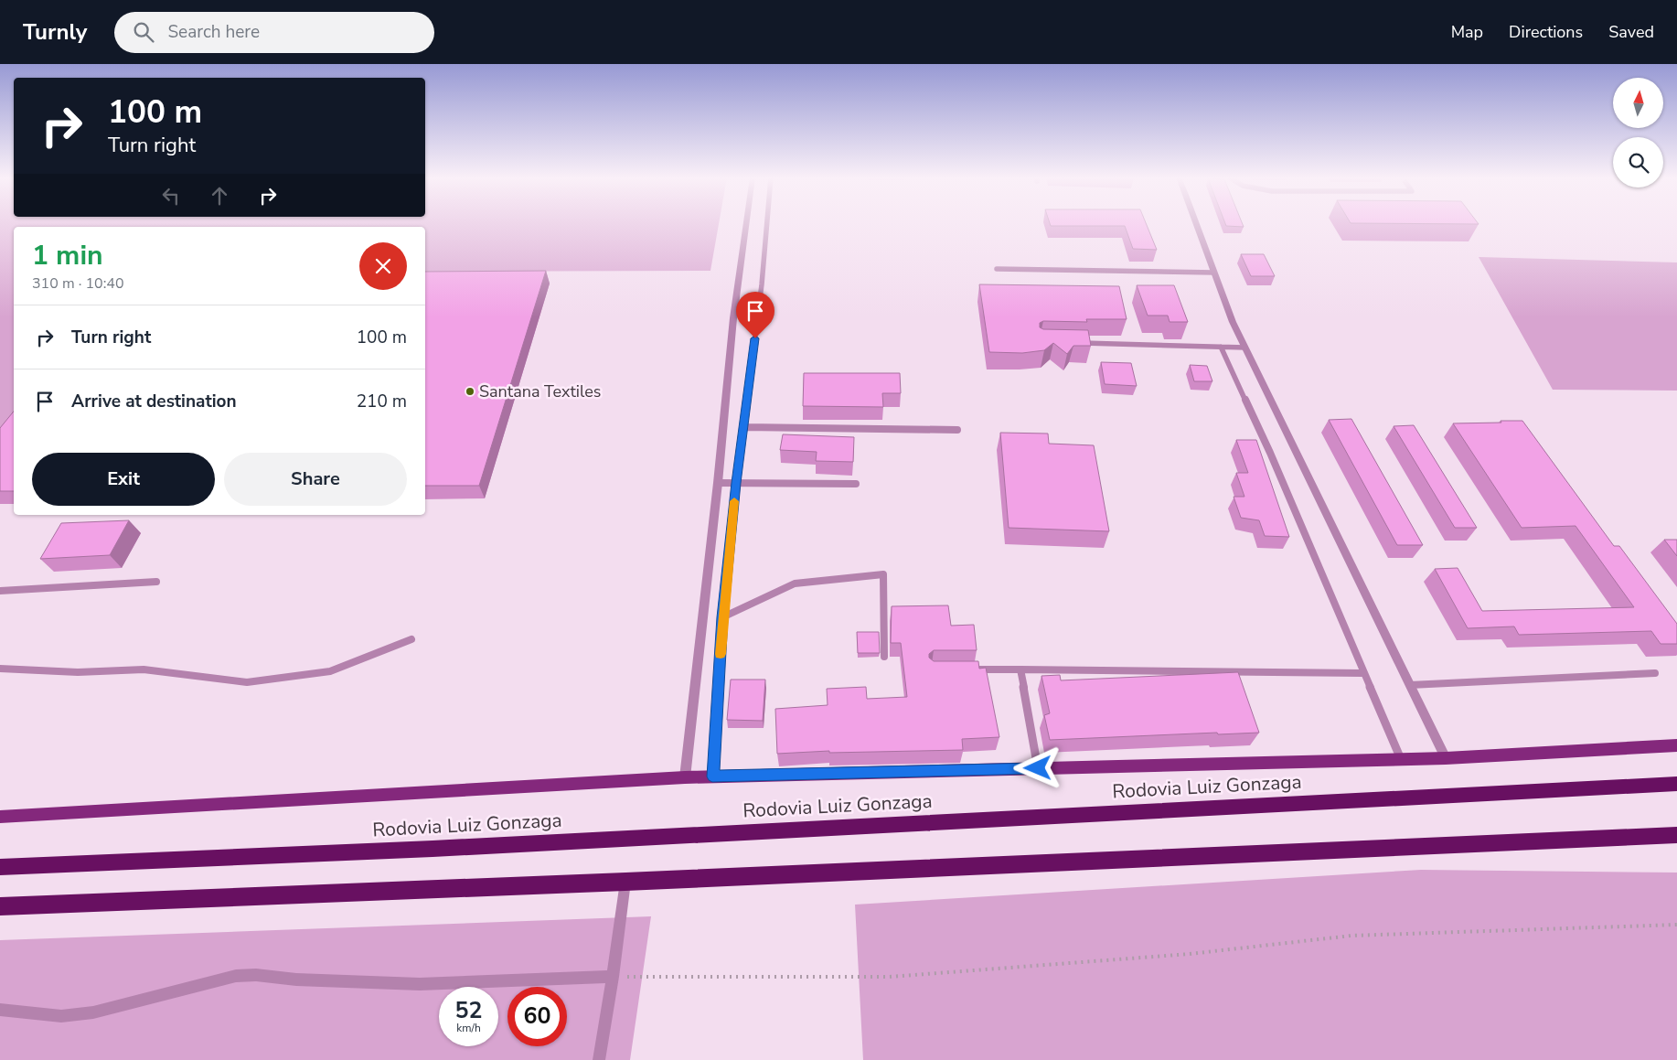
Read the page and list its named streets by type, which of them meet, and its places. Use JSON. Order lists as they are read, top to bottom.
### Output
{
  "streets": {
    "highway": ["Rodovia Luiz Gonzaga"]
  },
  "places": ["Santana Textiles"],
  "north": "top",
  "page": {
    "header": "Turnly",
    "search": "Search here",
    "nav": ["Map", "Directions", "Saved"],
    "turn": ["100 m", "Turn right"],
    "heading": ["1 min", "310 m · 10:40"],
    "list": [
      {
        "name": "Turn right",
        "value": "100 m"
      },
      {
        "name": "Arrive at destination",
        "value": "210 m"
      }
    ],
    "buttons": ["Exit", "Share"],
    "speed": "52 km/h",
    "limit": "60"
  }
}
